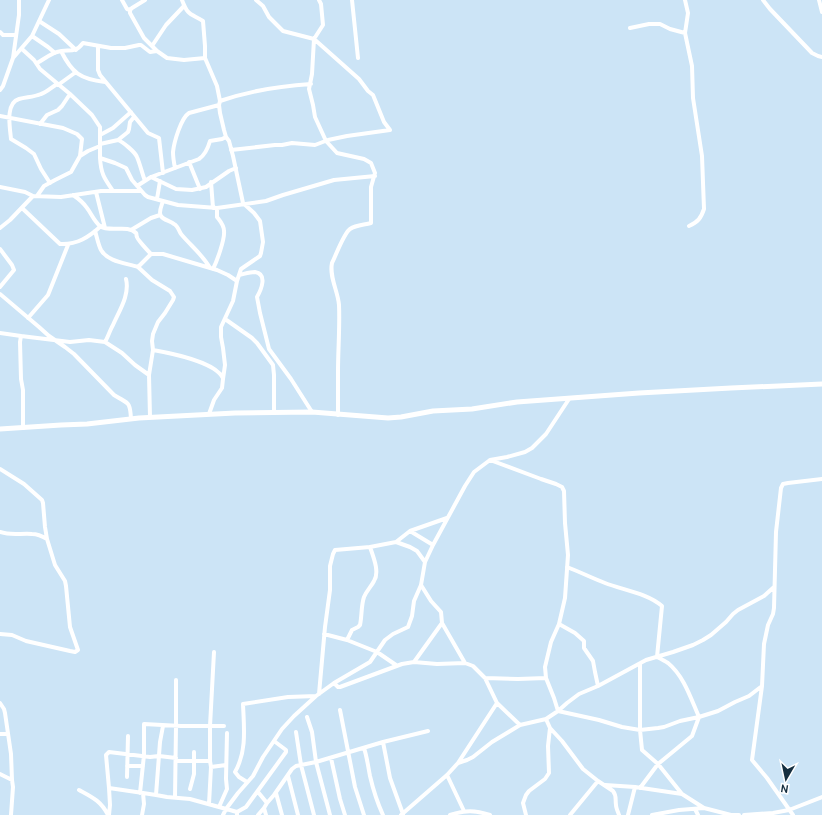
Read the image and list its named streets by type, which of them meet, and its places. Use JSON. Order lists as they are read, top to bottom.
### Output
{
  "north": "bottom"
}
